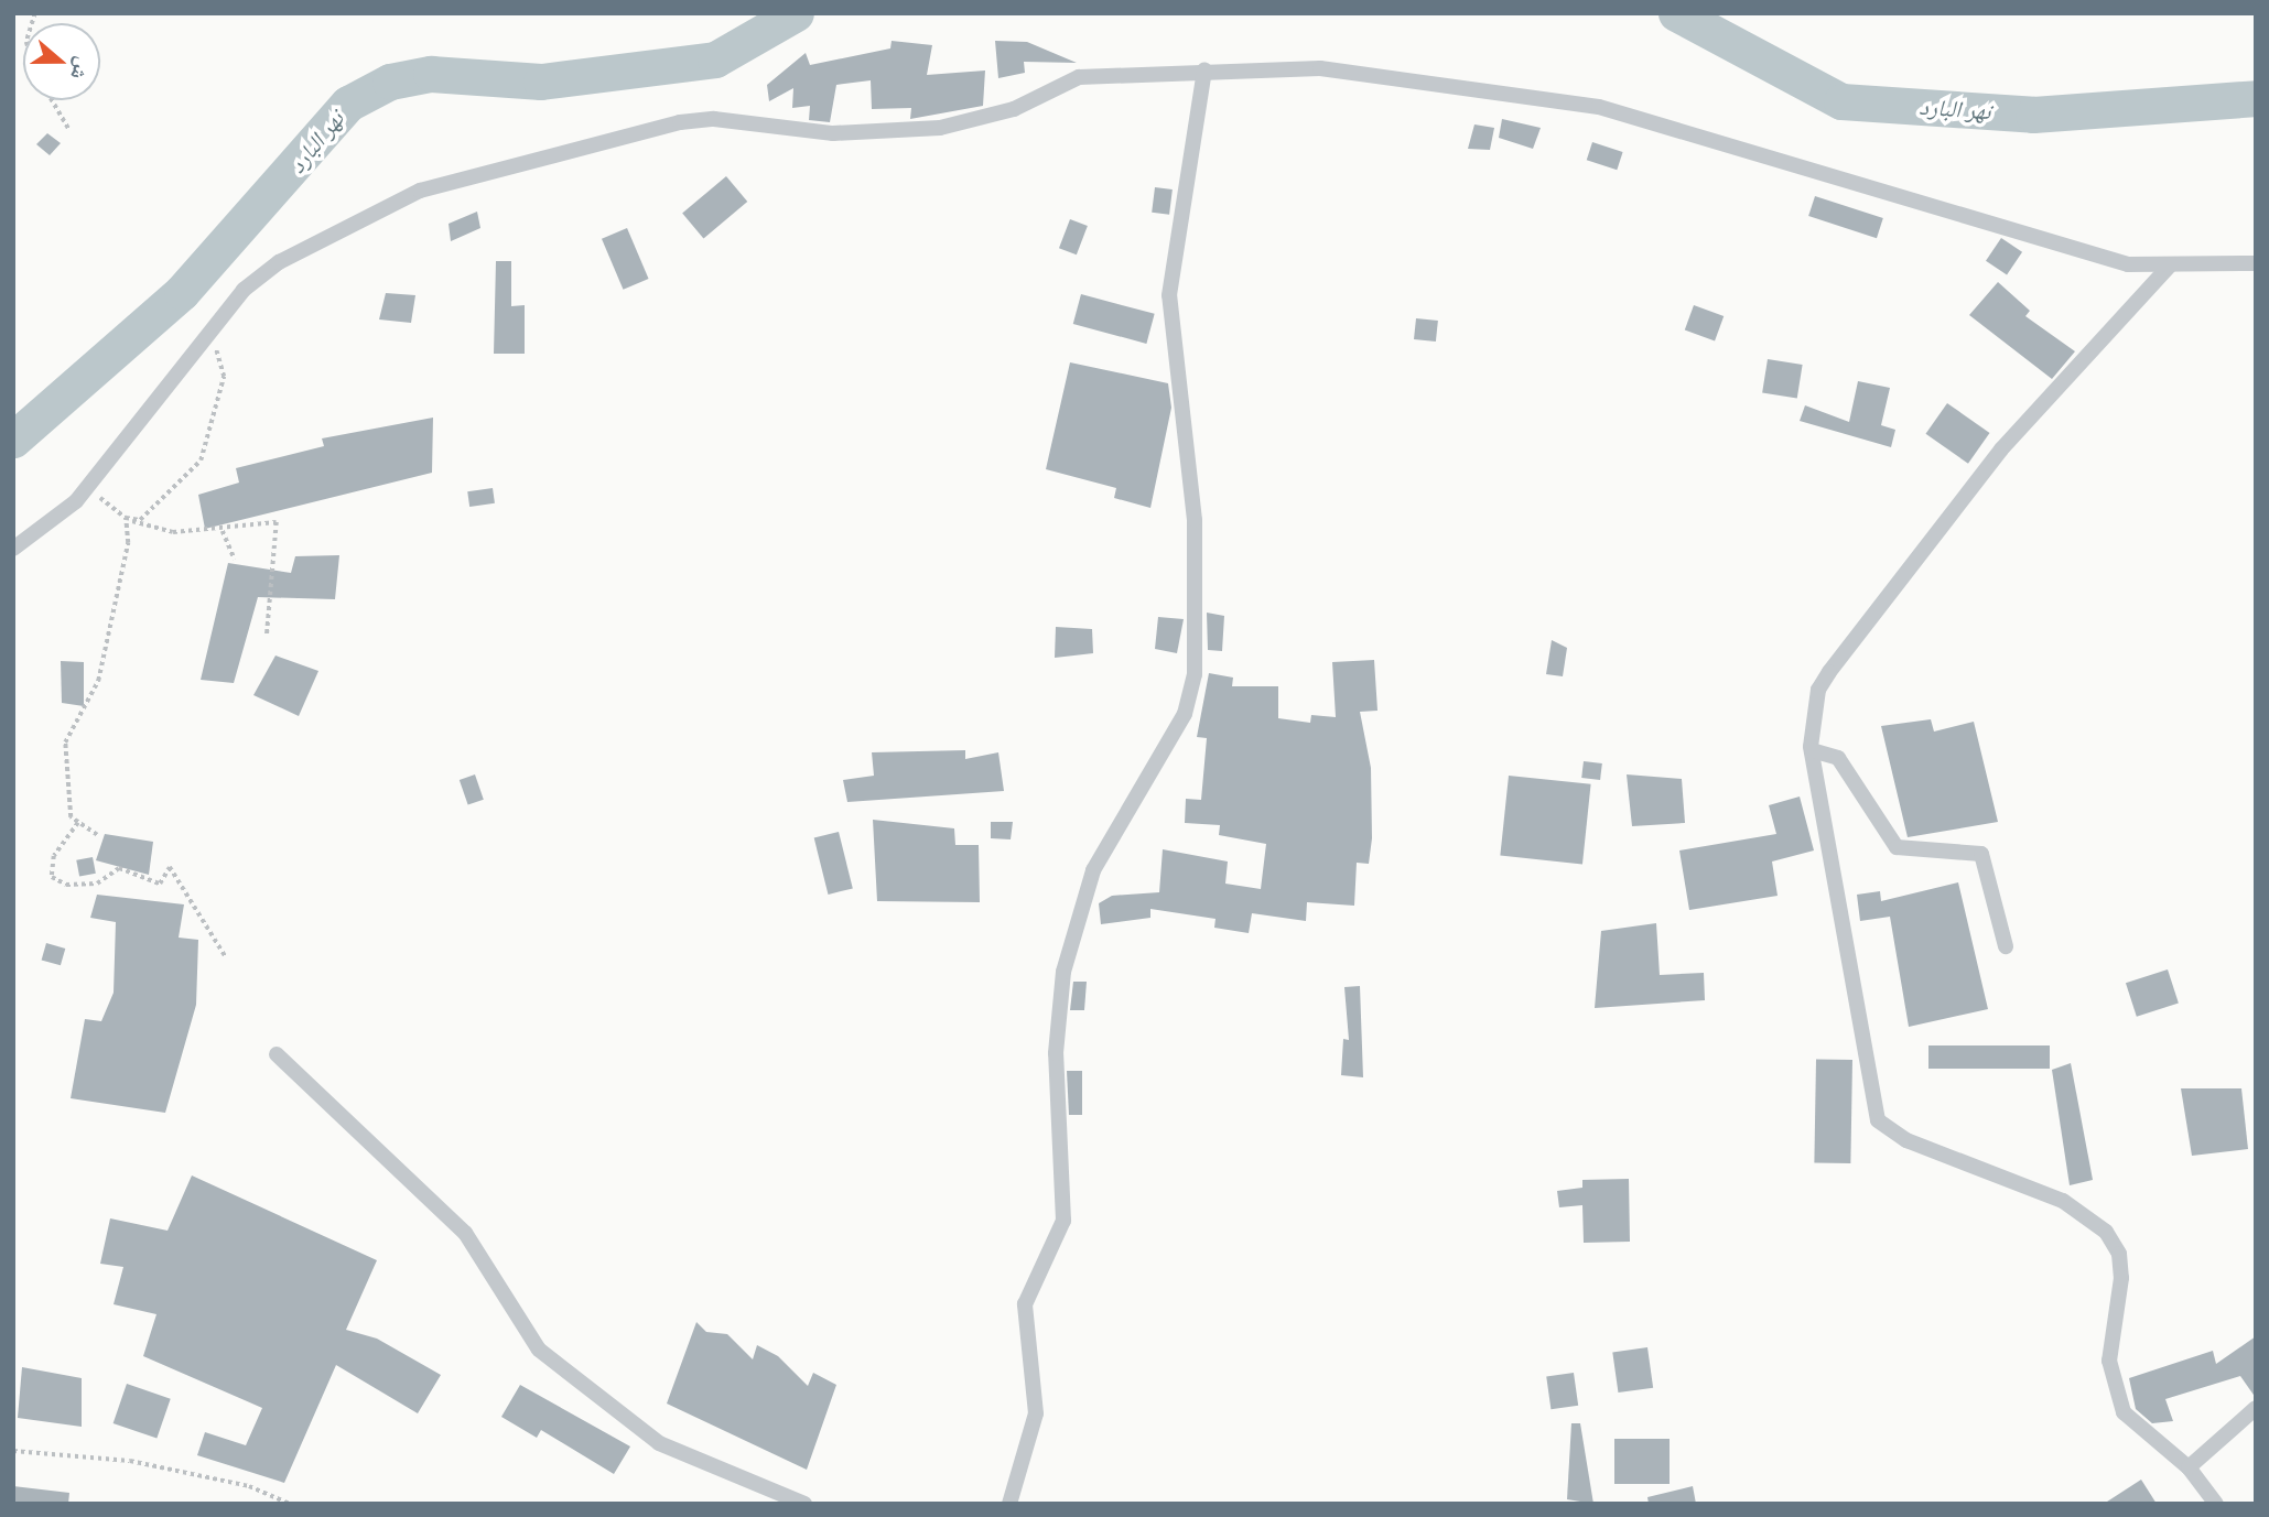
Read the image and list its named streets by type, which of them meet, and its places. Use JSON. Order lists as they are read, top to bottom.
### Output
{
  "water": ["نهر البارد"],
  "north": "right"
}
